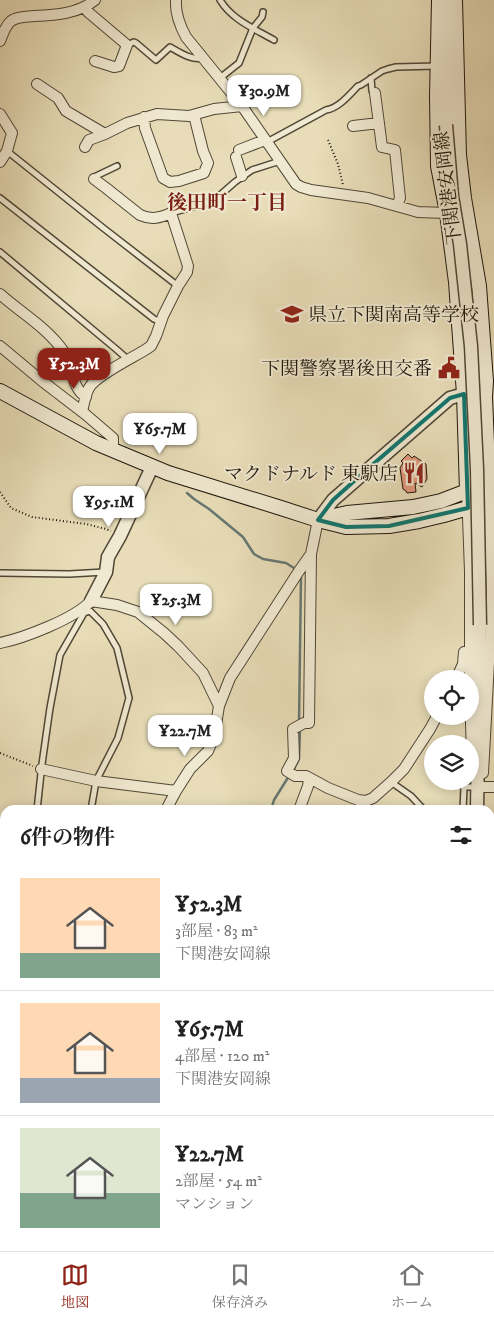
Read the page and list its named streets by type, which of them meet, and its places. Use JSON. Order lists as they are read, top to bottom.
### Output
{
  "streets": {
    "main road": ["下関港安岡線"]
  },
  "districts": ["後田町一丁目"],
  "places": {
    "school or university": ["県立下関南高等学校"],
    "public building": ["下関警察署後田交番"],
    "restaurant": ["マクドナルド 東駅店"]
  },
  "page": {
    "price": [
      "¥30.9M",
      "¥52.3M",
      "¥65.7M",
      "¥95.1M",
      "¥25.3M",
      "¥22.7M"
    ],
    "heading": "6件の物件",
    "list": [
      {
        "name": "¥52.3M",
        "note": "3部屋 · 83 m² · 下関港安岡線"
      },
      {
        "name": "¥65.7M",
        "note": "4部屋 · 120 m² · 下関港安岡線"
      },
      {
        "name": "¥22.7M",
        "note": "2部屋 · 54 m² · マンション"
      }
    ],
    "tabs": ["地図", "保存済み", "ホーム"]
  }
}
